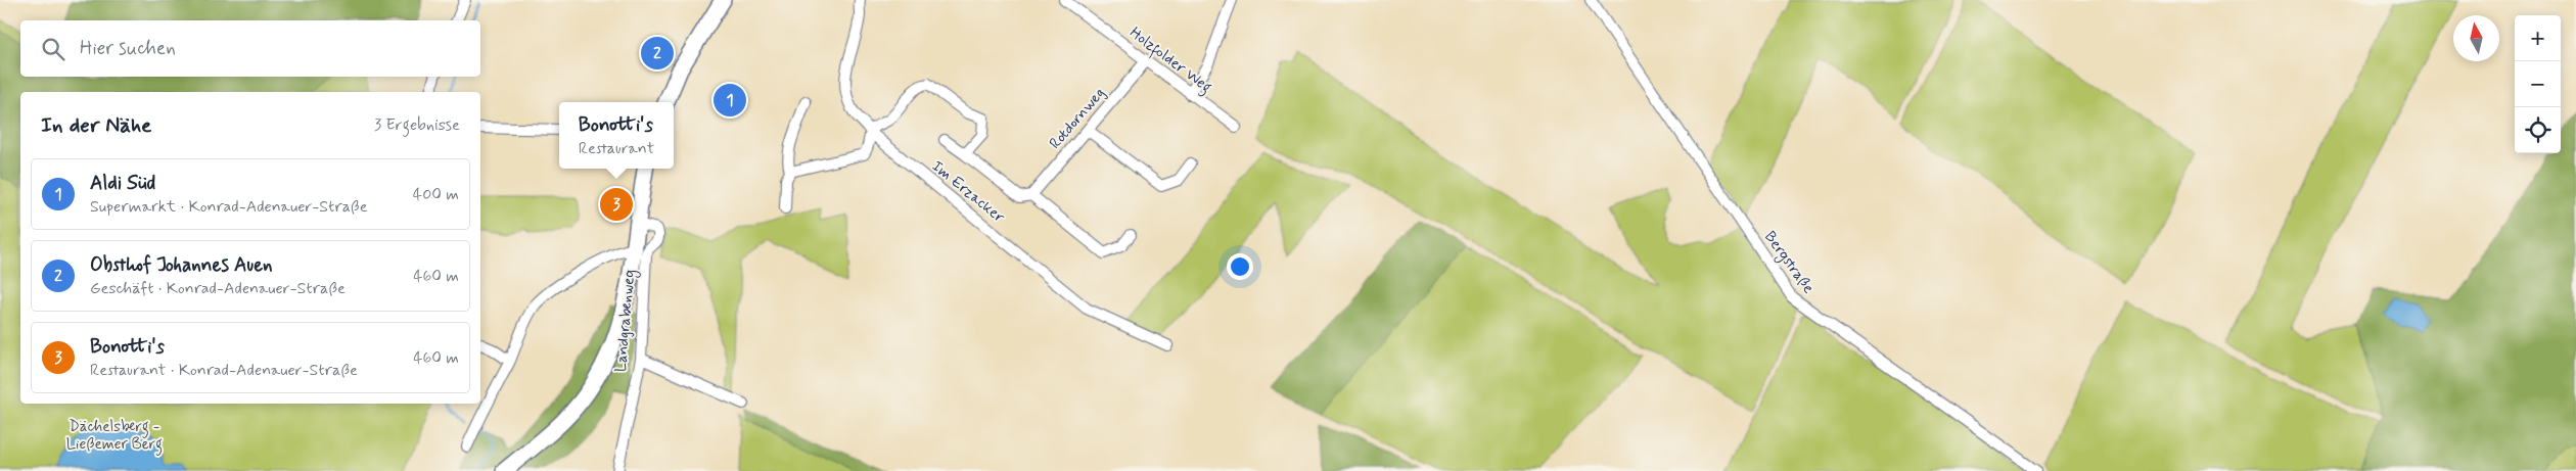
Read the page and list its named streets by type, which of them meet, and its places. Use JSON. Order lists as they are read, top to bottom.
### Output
{
  "streets": {
    "street": [
      "Holzfolder Weg",
      "Rotdornweg",
      "Im Erzacker",
      "Bergstraße",
      "Landgrabenweg"
    ]
  },
  "crossings": [
    ["Holzfolder Weg", "Rotdornweg"]
  ],
  "parks": ["Dächelsberg - Ließemer Berg"],
  "north": "top",
  "page": {
    "map_buttons": ["+", "−"],
    "search": "Hier suchen",
    "pins": ["2", "1", "3"],
    "heading": ["In der Nähe", "3 Ergebnisse"],
    "popup": ["Bonotti's", "Restaurant"],
    "list": [
      {
        "mark": "1",
        "name": "Aldi Süd",
        "note": "Supermarkt · Konrad-Adenauer-Straße",
        "value": "400 m"
      },
      {
        "mark": "2",
        "name": "Obsthof Johannes Auen",
        "note": "Geschäft · Konrad-Adenauer-Straße",
        "value": "460 m"
      },
      {
        "mark": "3",
        "name": "Bonotti's",
        "note": "Restaurant · Konrad-Adenauer-Straße",
        "value": "460 m"
      }
    ]
  }
}
